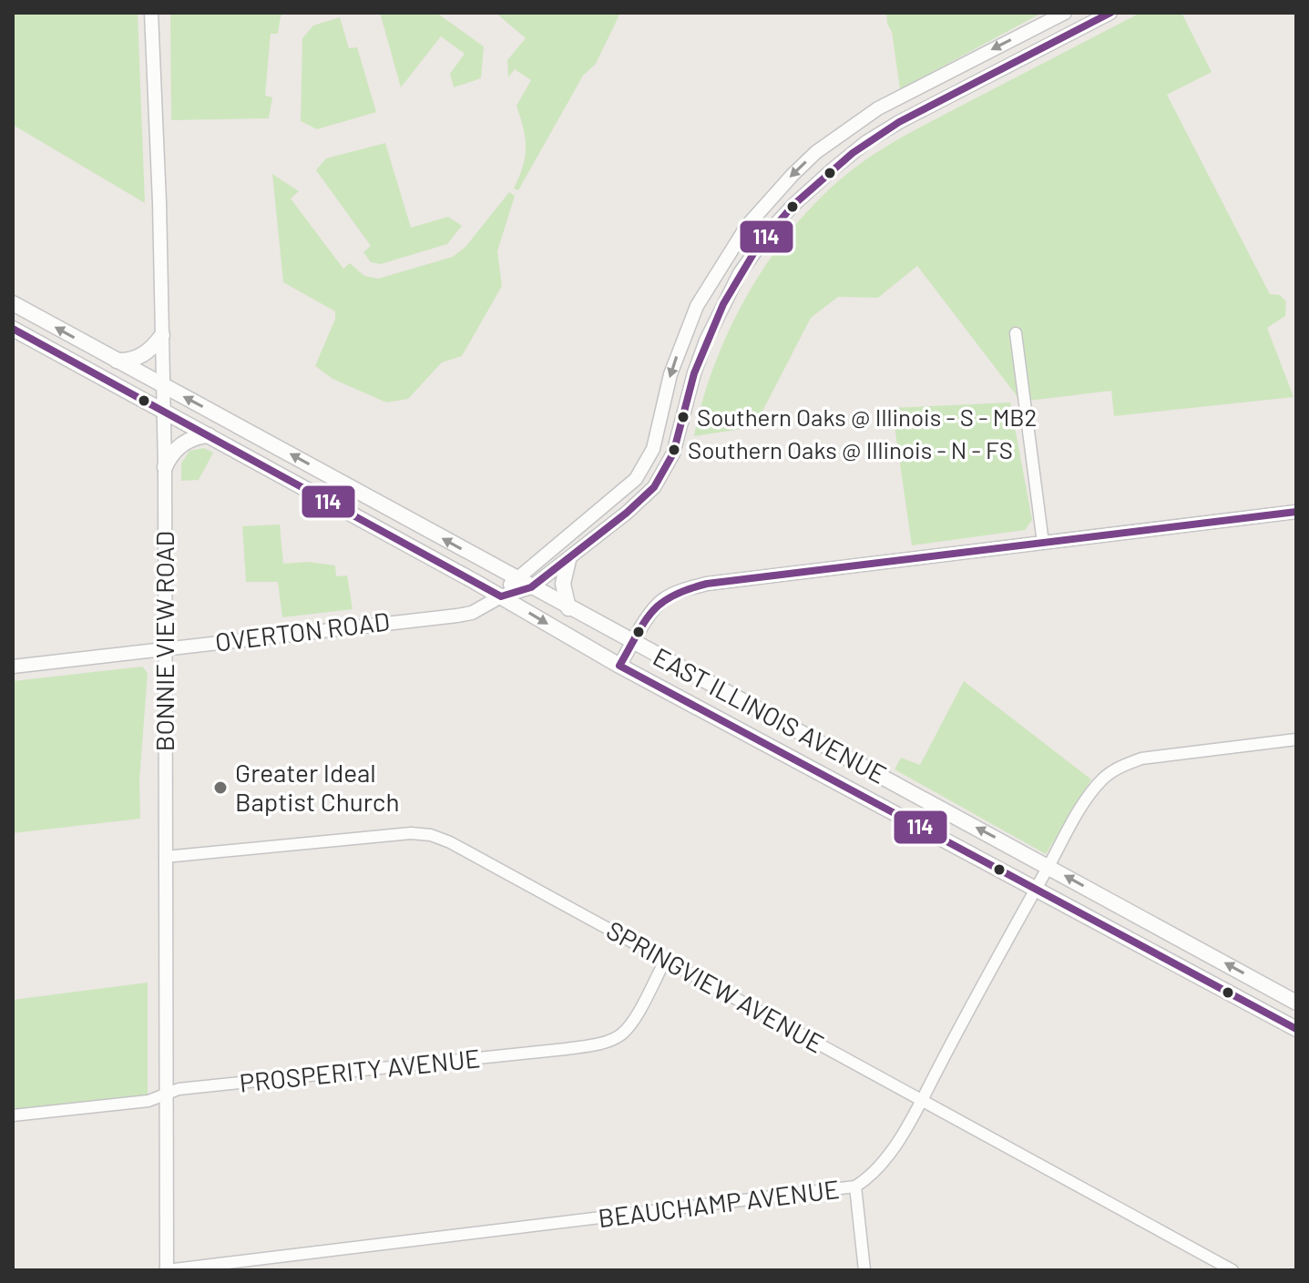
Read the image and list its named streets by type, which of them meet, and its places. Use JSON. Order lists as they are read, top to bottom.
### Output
{
  "streets": {
    "main road": ["EAST ILLINOIS AVENUE"],
    "street": [
      "OVERTON ROAD",
      "BONNIE VIEW ROAD",
      "SPRINGVIEW AVENUE",
      "PROSPERITY AVENUE",
      "BEAUCHAMP AVENUE"
    ]
  },
  "crossings": [
    ["OVERTON ROAD", "BONNIE VIEW ROAD"],
    ["OVERTON ROAD", "EAST ILLINOIS AVENUE"],
    ["BONNIE VIEW ROAD", "EAST ILLINOIS AVENUE"],
    ["BONNIE VIEW ROAD", "SPRINGVIEW AVENUE"],
    ["BONNIE VIEW ROAD", "PROSPERITY AVENUE"],
    ["BONNIE VIEW ROAD", "BEAUCHAMP AVENUE"],
    ["EAST ILLINOIS AVENUE", "BEAUCHAMP AVENUE"],
    ["SPRINGVIEW AVENUE", "PROSPERITY AVENUE"],
    ["SPRINGVIEW AVENUE", "BEAUCHAMP AVENUE"]
  ],
  "places": ["Southern Oaks @ Illinois - S - MB2", "Southern Oaks @ Illinois - N - FS", "Greater Ideal Baptist Church"],
  "lines": ["transit line 114"]
}
